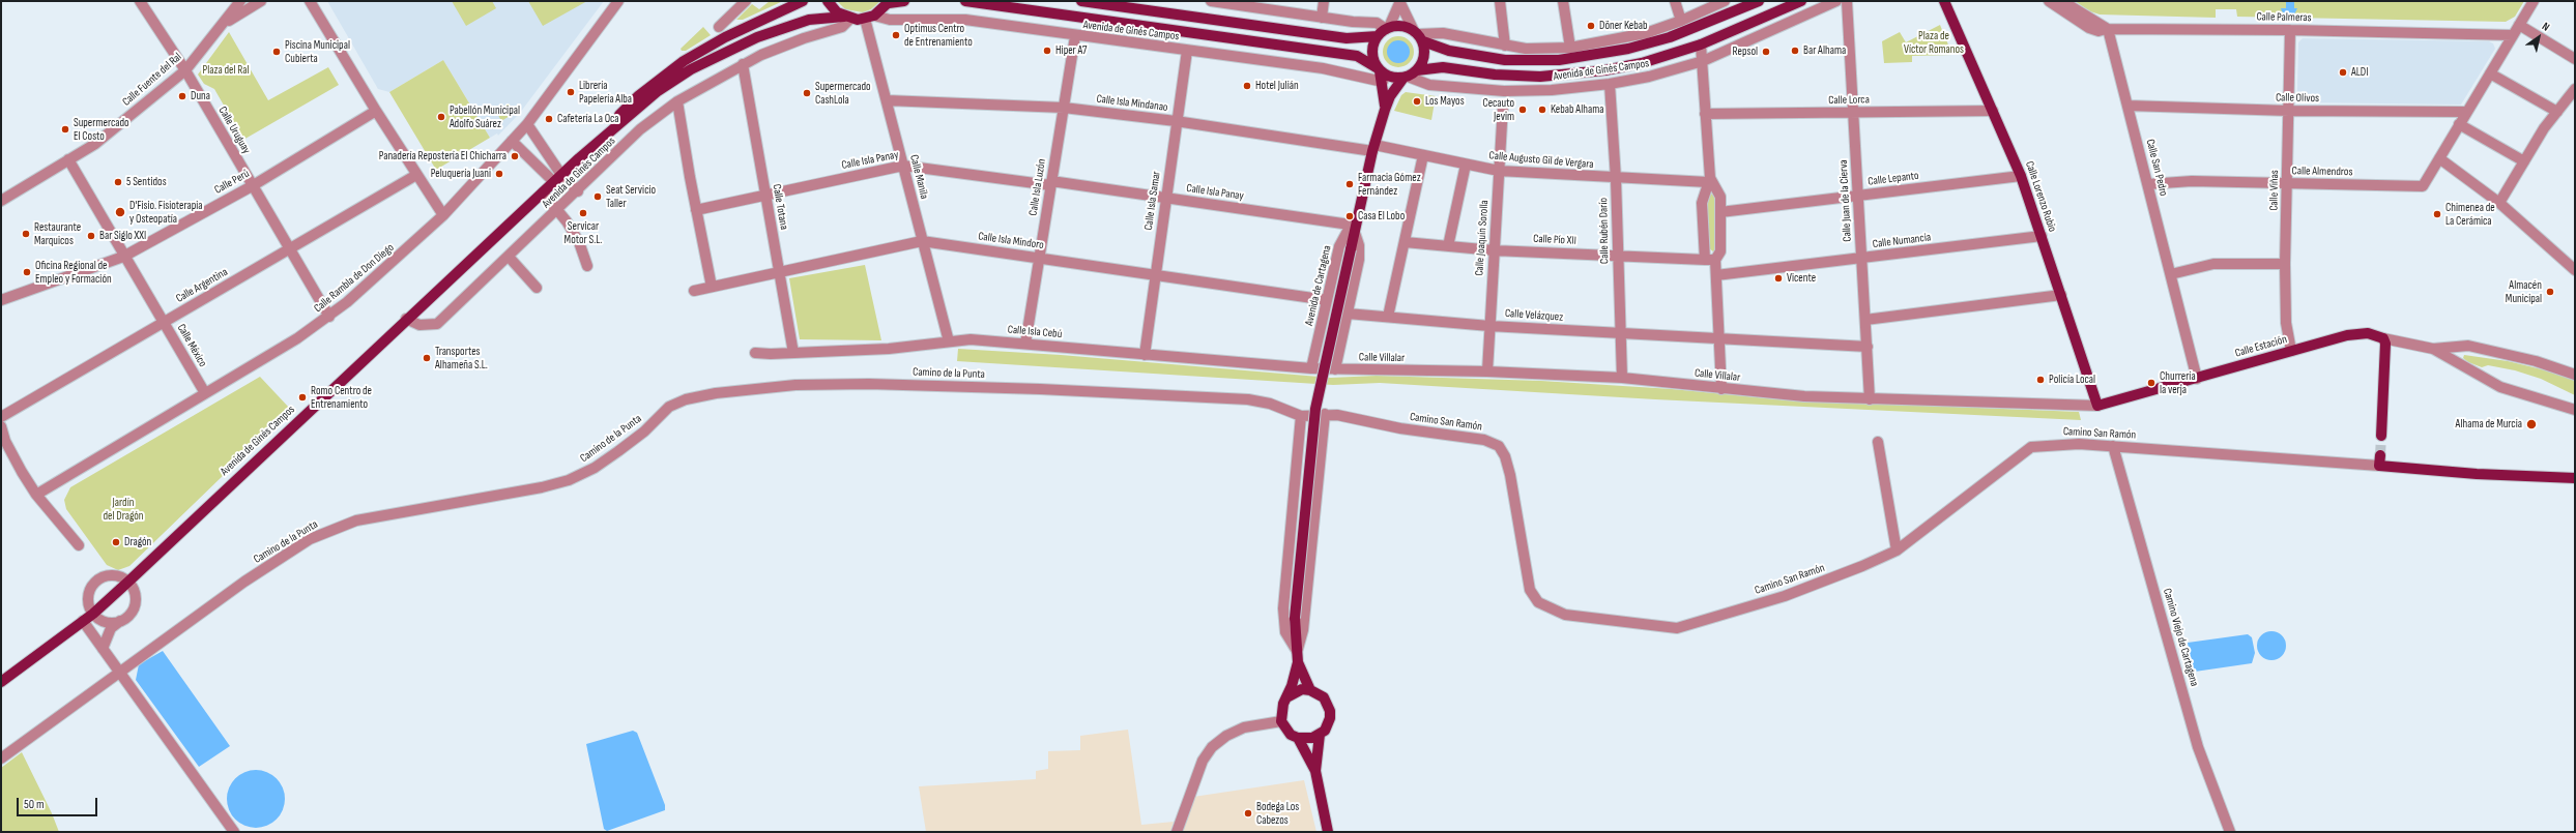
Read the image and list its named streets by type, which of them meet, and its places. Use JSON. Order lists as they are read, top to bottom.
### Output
{
  "streets": {
    "main road": [
      "Avenida de Ginés Campos",
      "Calle Lorenzo Rubio",
      "Avenida de Cartagena",
      "Calle Estación"
    ],
    "street": [
      "Calle Palmeras",
      "Calle Fuente del Ral",
      "Calle Olivos",
      "Calle Lorca",
      "Calle Isla Mindanao",
      "Calle Uruguay",
      "Calle Isla Panay",
      "Calle Augusto Gil de Vergara",
      "Calle San Pedro",
      "Calle Almendros",
      "Calle Manila",
      "Calle Lepanto",
      "Calle Perú",
      "Calle Isla Luzón",
      "Calle Viñas",
      "Calle Isla Samar",
      "Calle Juan de la Cierva",
      "Calle Totana",
      "Calle Rubén Darío",
      "Calle Joaquín Sorolla",
      "Calle Pío XII",
      "Calle Isla Mindoro",
      "Calle Numancia",
      "Calle Rambla de Don Diego",
      "Calle Argentina",
      "Calle Velázquez",
      "Calle Isla Cebú",
      "Calle México",
      "Calle Villalar",
      "Camino de la Punta",
      "Camino San Ramón",
      "Camino Viejo de Cartagena"
    ]
  },
  "crossings": [
    ["Calle Palmeras", "Calle San Pedro"],
    ["Calle Palmeras", "Calle Viñas"],
    ["Avenida de Ginés Campos", "Calle Manila"],
    ["Avenida de Ginés Campos", "Calle Isla Luzón"],
    ["Avenida de Ginés Campos", "Calle Isla Samar"],
    ["Avenida de Ginés Campos", "Calle Totana"],
    ["Avenida de Ginés Campos", "Calle Rubén Darío"],
    ["Calle Fuente del Ral", "Calle Uruguay"],
    ["Calle Fuente del Ral", "Calle México"],
    ["Calle Olivos", "Calle San Pedro"],
    ["Calle Olivos", "Calle Viñas"],
    ["Calle Lorca", "Calle Lorenzo Rubio"],
    ["Calle Lorca", "Calle Juan de la Cierva"],
    ["Calle Isla Mindanao", "Calle Augusto Gil de Vergara"],
    ["Calle Isla Mindanao", "Calle Manila"],
    ["Calle Isla Mindanao", "Calle Isla Luzón"],
    ["Calle Isla Mindanao", "Calle Isla Samar"],
    ["Calle Isla Mindanao", "Avenida de Cartagena"],
    ["Calle Uruguay", "Calle Perú"],
    ["Calle Uruguay", "Calle Rambla de Don Diego"],
    ["Calle Uruguay", "Calle Argentina"],
    ["Calle Isla Panay", "Calle Manila"],
    ["Calle Isla Panay", "Calle Isla Luzón"],
    ["Calle Isla Panay", "Calle Isla Samar"],
    ["Calle Isla Panay", "Calle Totana"],
    ["Calle Isla Panay", "Avenida de Cartagena"],
    ["Calle Augusto Gil de Vergara", "Calle Rubén Darío"],
    ["Calle Augusto Gil de Vergara", "Calle Joaquín Sorolla"],
    ["Calle Augusto Gil de Vergara", "Avenida de Cartagena"],
    ["Calle San Pedro", "Calle Almendros"],
    ["Calle San Pedro", "Calle Estación"],
    ["Calle Almendros", "Calle Viñas"],
    ["Calle Manila", "Calle Isla Mindoro"],
    ["Calle Manila", "Calle Isla Cebú"],
    ["Calle Lepanto", "Calle Lorenzo Rubio"],
    ["Calle Lepanto", "Calle Juan de la Cierva"],
    ["Calle Perú", "Calle México"],
    ["Calle Isla Luzón", "Calle Isla Mindoro"],
    ["Calle Isla Luzón", "Calle Isla Cebú"],
    ["Calle Viñas", "Calle Estación"],
    ["Calle Lorenzo Rubio", "Calle Numancia"],
    ["Calle Lorenzo Rubio", "Calle Estación"],
    ["Calle Lorenzo Rubio", "Calle Villalar"],
    ["Calle Isla Samar", "Calle Isla Mindoro"],
    ["Calle Isla Samar", "Calle Isla Cebú"],
    ["Calle Juan de la Cierva", "Calle Numancia"],
    ["Calle Juan de la Cierva", "Calle Velázquez"],
    ["Calle Juan de la Cierva", "Calle Villalar"],
    ["Calle Totana", "Calle Isla Mindoro"],
    ["Calle Totana", "Calle Isla Cebú"],
    ["Calle Rubén Darío", "Calle Pío XII"],
    ["Calle Rubén Darío", "Calle Velázquez"],
    ["Calle Rubén Darío", "Calle Villalar"],
    ["Calle Joaquín Sorolla", "Calle Pío XII"],
    ["Calle Joaquín Sorolla", "Calle Velázquez"],
    ["Calle Joaquín Sorolla", "Calle Villalar"],
    ["Calle Isla Mindoro", "Avenida de Cartagena"],
    ["Calle Rambla de Don Diego", "Calle México"],
    ["Calle Argentina", "Calle México"],
    ["Avenida de Cartagena", "Calle Velázquez"],
    ["Avenida de Cartagena", "Calle Isla Cebú"],
    ["Avenida de Cartagena", "Calle Villalar"],
    ["Calle Isla Cebú", "Calle Villalar"],
    ["Calle Estación", "Calle Villalar"],
    ["Camino de la Punta", "Camino San Ramón"],
    ["Camino San Ramón", "Camino Viejo de Cartagena"]
  ],
  "parks": ["Plaza de Víctor Romanos", "Plaza del Ral", "Jardín del Dragón"],
  "places": [
    "Döner Kebab",
    "Optimus Centro de Entrenamiento",
    "Hiper A7",
    "Bar Alhama",
    "Piscina Municipal Cubierta",
    "Repsol",
    "ALDI",
    "Hotel Julián",
    "Librería Papelería Alba",
    "Supermercado CashLola",
    "Duna",
    "Los Mayos",
    "Cecauto Jevim",
    "Kebab Alhama",
    "Pabellón Municipal Adolfo Suárez",
    "Cafetería La Oca",
    "Supermercado El Costo",
    "Panadería Repostería El Chicharra",
    "Peluquería Juani",
    "5 Sentidos",
    "Farmacia Gómez Fernández",
    "Seat Servicio Taller",
    "D'Fisio. Fisioterapia y Osteopatía",
    "Servicar Motor S.L.",
    "Chimenea de La Cerámica",
    "Casa El Lobo",
    "Restaurante Marquicos",
    "Bar Siglo XXI",
    "Oficina Regional de Empleo y Formación",
    "Vicente",
    "Almacén Municipal",
    "Transportes Alhameña S.L.",
    "Policía Local",
    "Churrería la verja",
    "Romo Centro de Entrenamiento",
    "Alhama de Murcia",
    "Dragón",
    "Bodega Los Cabezos"
  ],
  "scale_bar": "50 m",
  "north": "top right"
}
